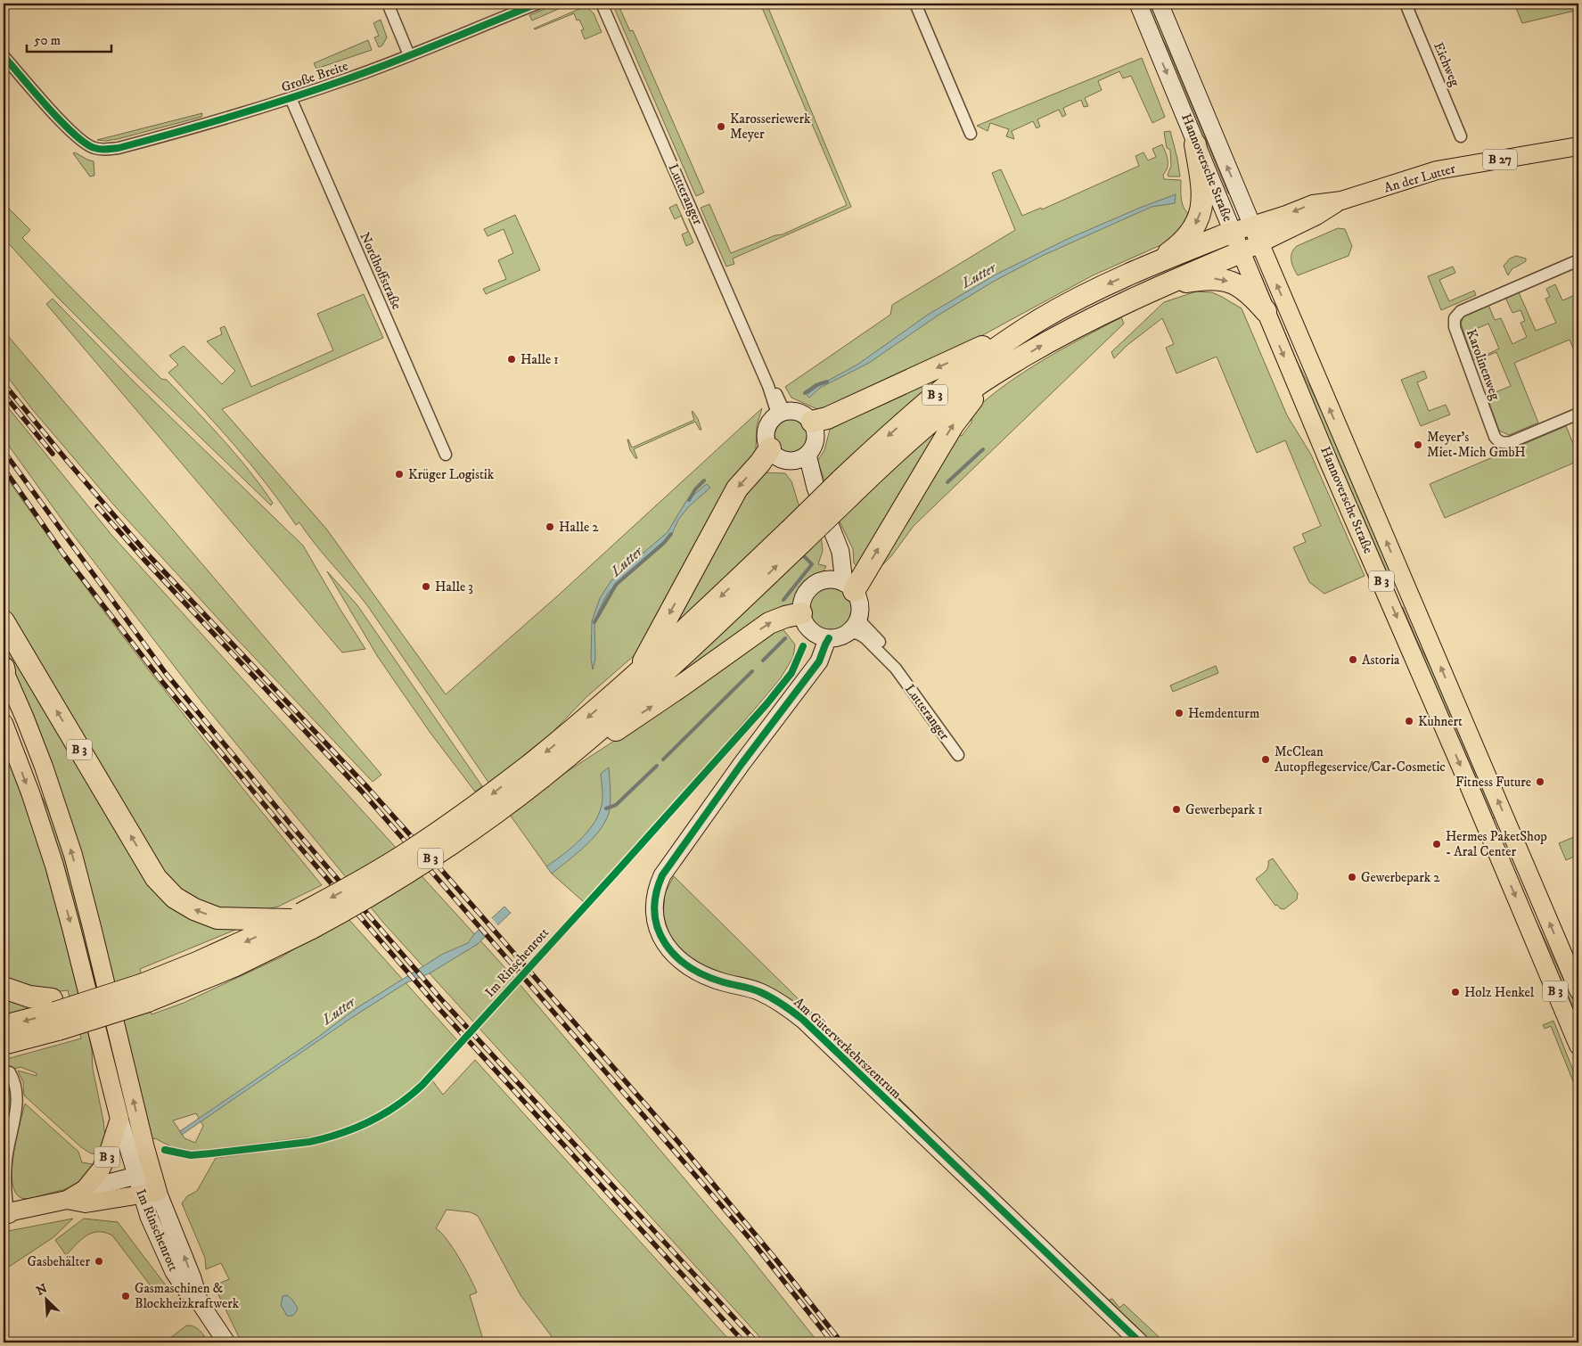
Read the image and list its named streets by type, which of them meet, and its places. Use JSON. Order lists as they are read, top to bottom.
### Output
{
  "streets": {
    "highway": ["B 27", "B 3"],
    "main road": ["Hannoversche Straße", "An der Lutter"],
    "street": [
      "Eichweg",
      "Große Breite",
      "Lutteranger",
      "Nordhoffstraße",
      "Karolinenweg",
      "Im Rinschenrott",
      "Am Güterverkehrszentrum"
    ]
  },
  "crossings": [
    ["Große Breite", "Nordhoffstraße"],
    ["B 27", "Hannoversche Straße"],
    ["B 27", "An der Lutter"],
    ["B 27", "B 3"],
    ["Hannoversche Straße", "An der Lutter"],
    ["Hannoversche Straße", "B 3"],
    ["An der Lutter", "B 3"],
    ["Lutteranger", "Am Güterverkehrszentrum"],
    ["B 3", "Im Rinschenrott"]
  ],
  "water": ["Lutter"],
  "places": [
    "Karosseriewerk Meyer",
    "Halle 1",
    "Meyer's Miet-Mich GmbH",
    "Krüger Logistik",
    "Halle 2",
    "Halle 3",
    "Astoria",
    "Hemdenturm",
    "Kuhnert",
    "McClean Autopflegeservice/Car-Cosmetic",
    "Fitness Future",
    "Gewerbepark 1",
    "Hermes PaketShop - Aral Center",
    "Gewerbepark 2",
    "Holz Henkel",
    "Gasbehälter",
    "Gasmaschinen & Blockheizkraftwerk"
  ],
  "scale_bar": "50 m",
  "north": "top left"
}
